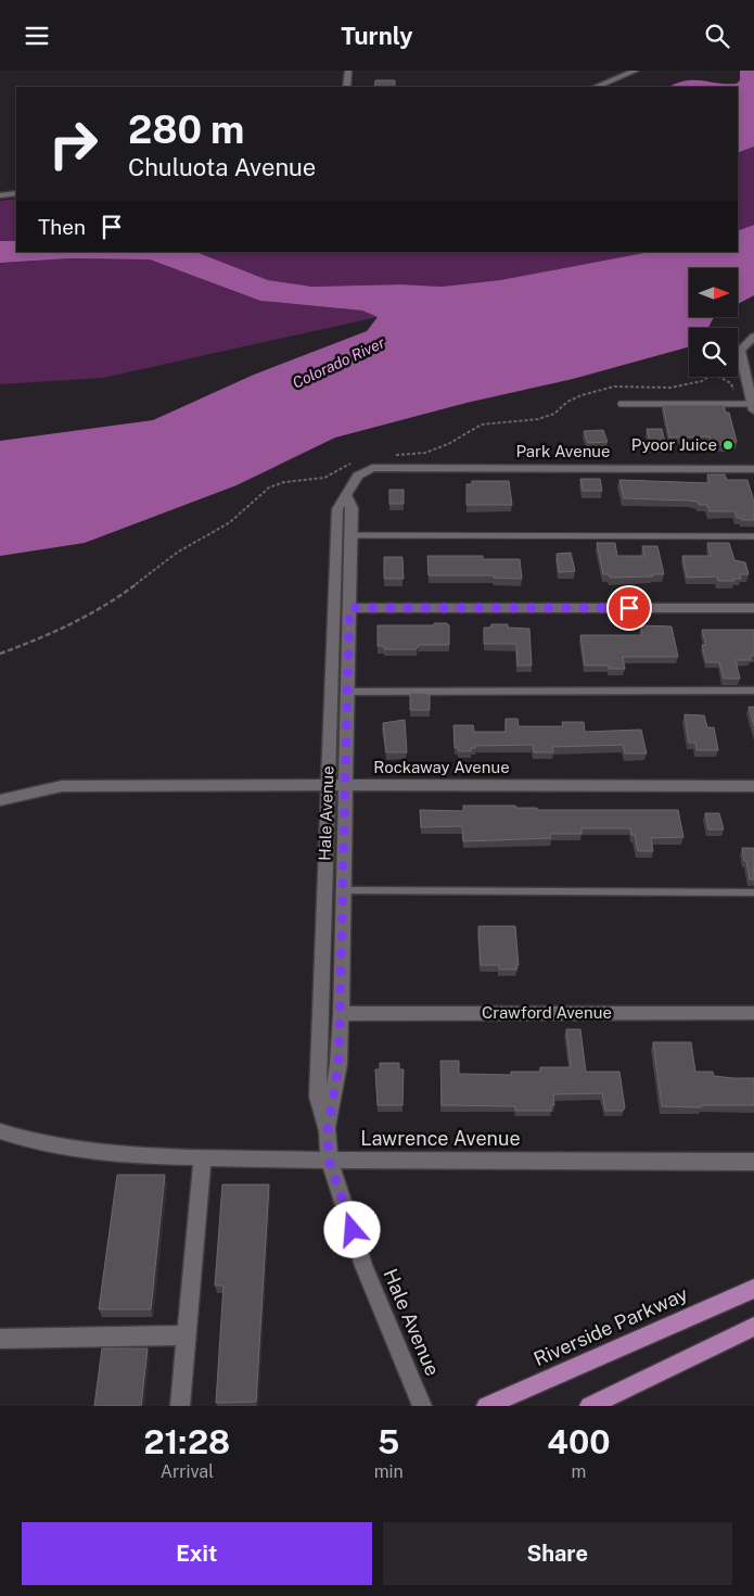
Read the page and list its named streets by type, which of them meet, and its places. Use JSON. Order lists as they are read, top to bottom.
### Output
{
  "streets": {
    "main road": ["Riverside Parkway"],
    "street": [
      "Park Avenue",
      "Rockaway Avenue",
      "Hale Avenue",
      "Crawford Avenue",
      "Lawrence Avenue"
    ]
  },
  "crossings": [
    ["Park Avenue", "Hale Avenue"],
    ["Rockaway Avenue", "Hale Avenue"],
    ["Hale Avenue", "Crawford Avenue"],
    ["Hale Avenue", "Lawrence Avenue"]
  ],
  "water": ["Colorado River"],
  "places": ["Pyoor Juice"],
  "north": "right",
  "page": {
    "header": "Turnly",
    "turn": ["280 m", "Chuluota Avenue"],
    "then": "Then",
    "eta": [
      "21:28",
      "Arrival",
      "5",
      "min",
      "400",
      "m"
    ],
    "buttons": ["Exit", "Share"]
  }
}
